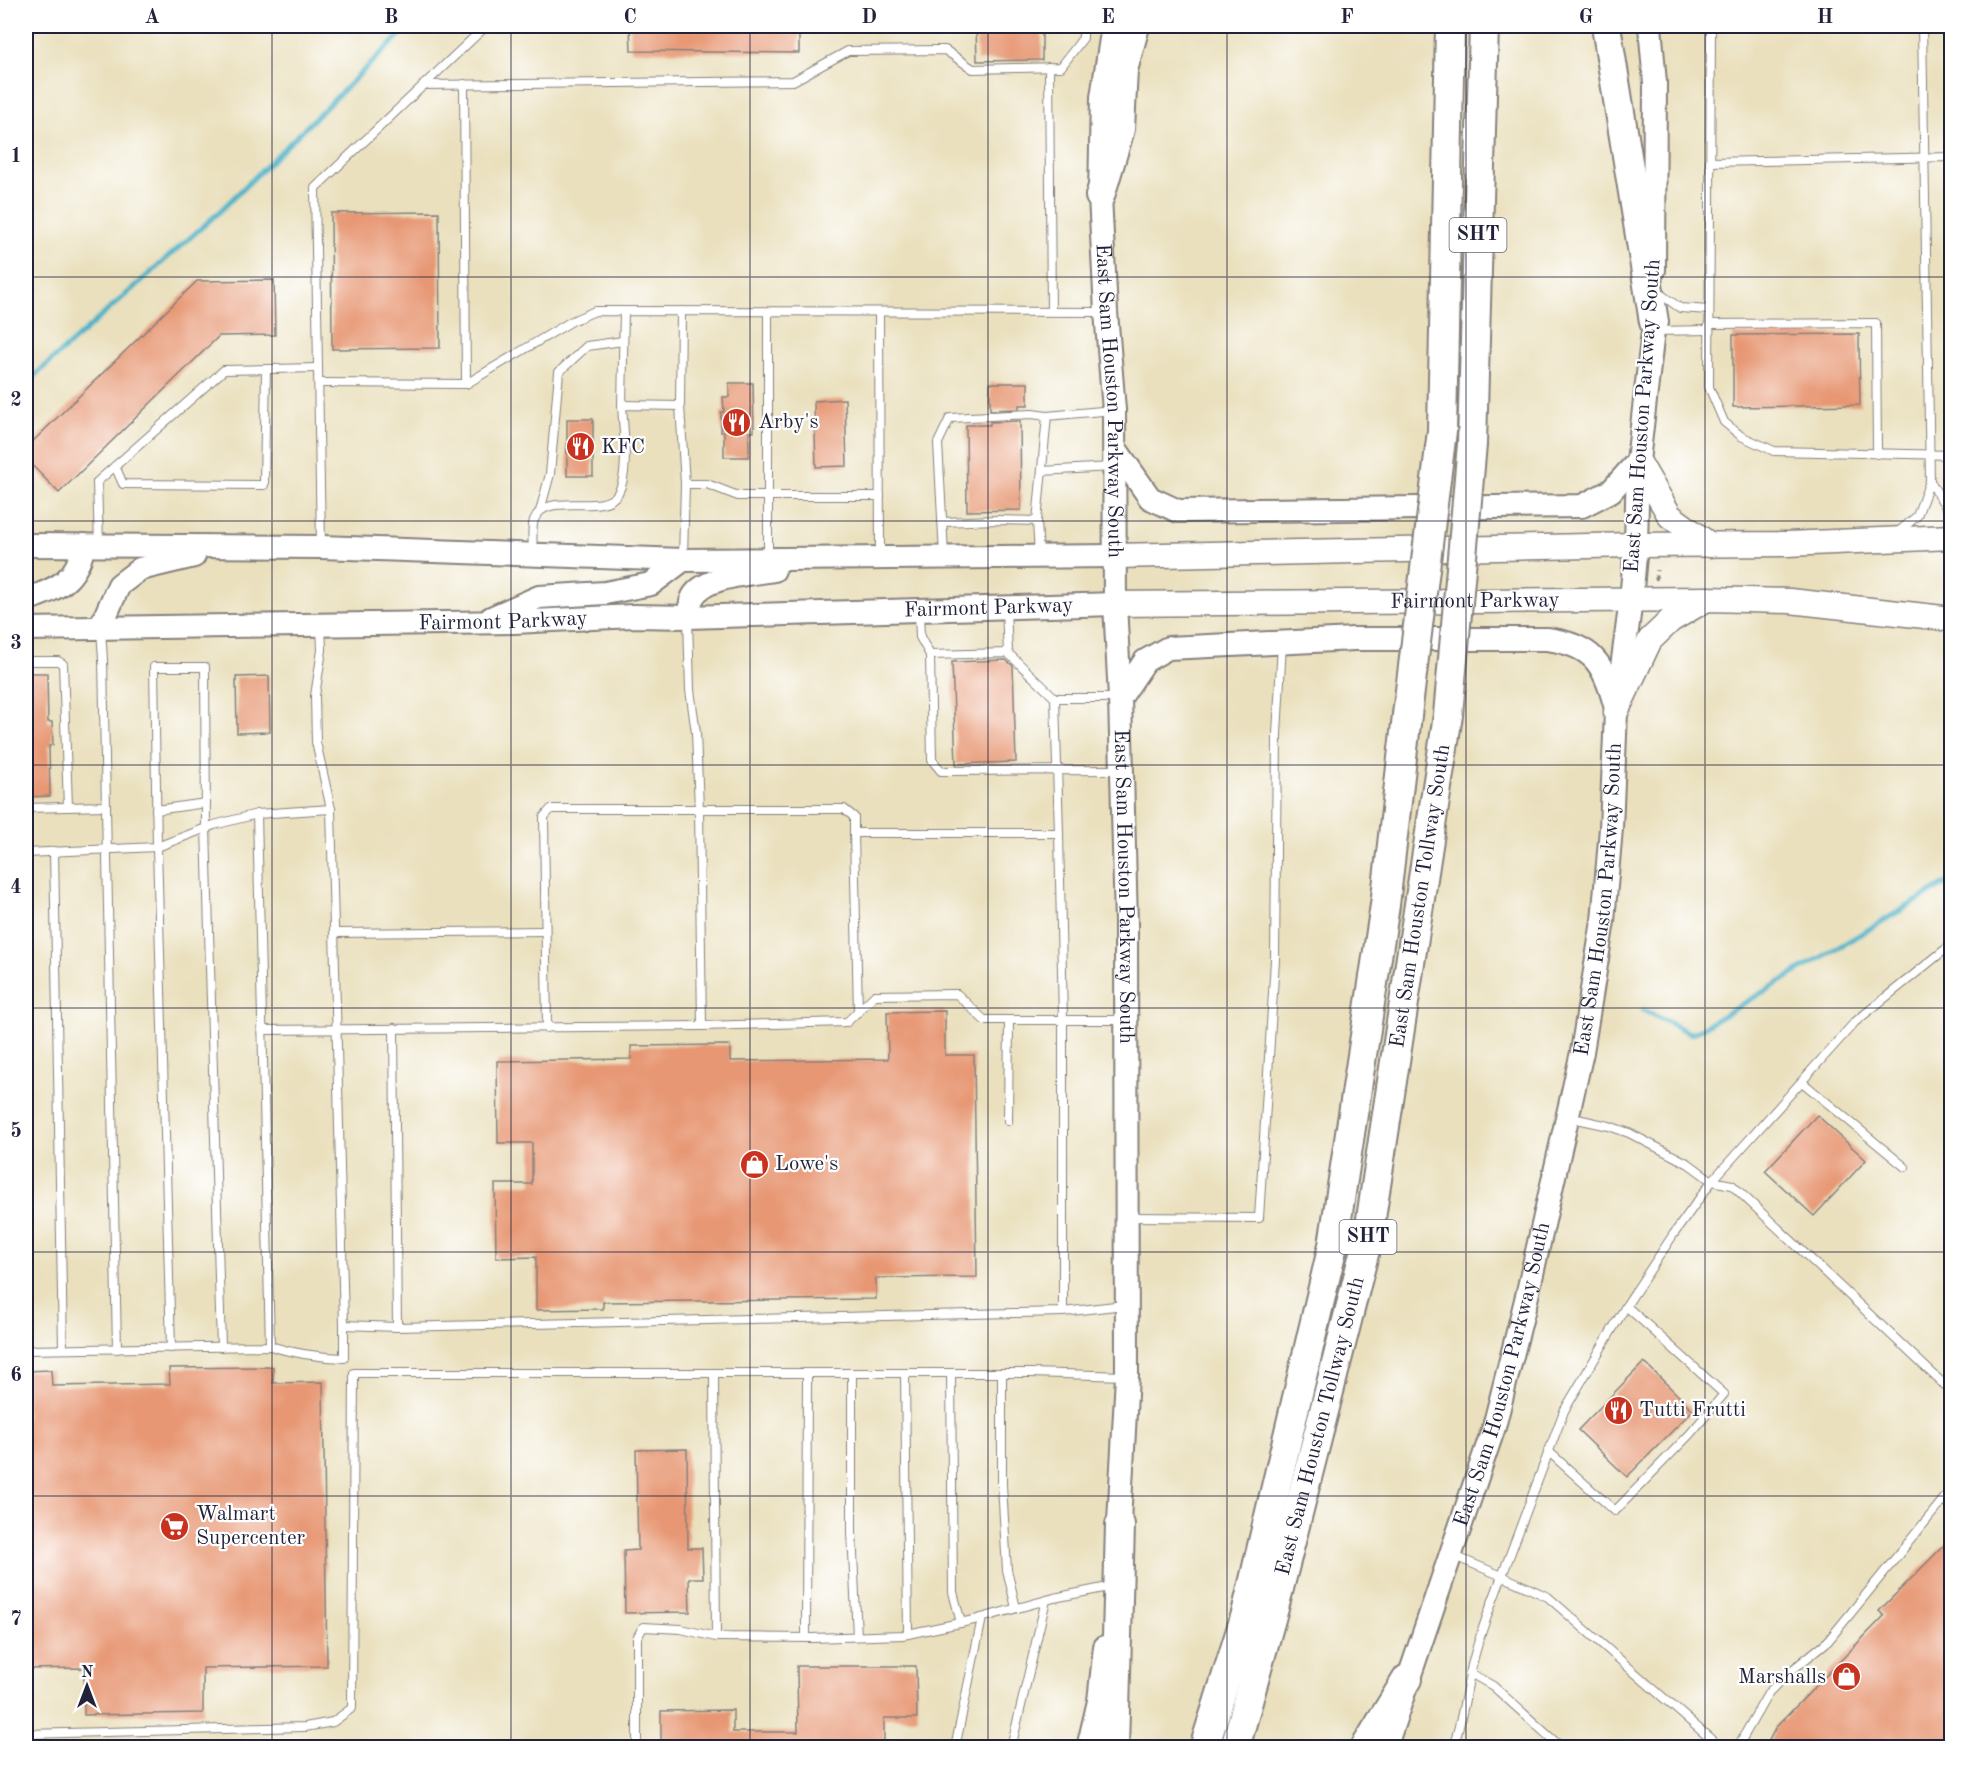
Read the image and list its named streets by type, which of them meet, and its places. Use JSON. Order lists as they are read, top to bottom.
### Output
{
  "streets": {
    "highway": ["SHT", "East Sam Houston Tollway South"],
    "main road": ["East Sam Houston Parkway South", "Fairmont Parkway"]
  },
  "crossings": [
    ["East Sam Houston Parkway South", "Fairmont Parkway"]
  ],
  "places": {
    "restaurant": ["Arby's", "KFC", "Tutti Frutti"],
    "shop": ["Lowe's", "Marshalls"],
    "supermarket": ["Walmart Supercenter"]
  },
  "north": "top",
  "grid": {
    "columns": [
      "A",
      "B",
      "C",
      "D",
      "E",
      "F",
      "G",
      "H"
    ],
    "rows": [
      "1",
      "2",
      "3",
      "4",
      "5",
      "6",
      "7"
    ]
  }
}
